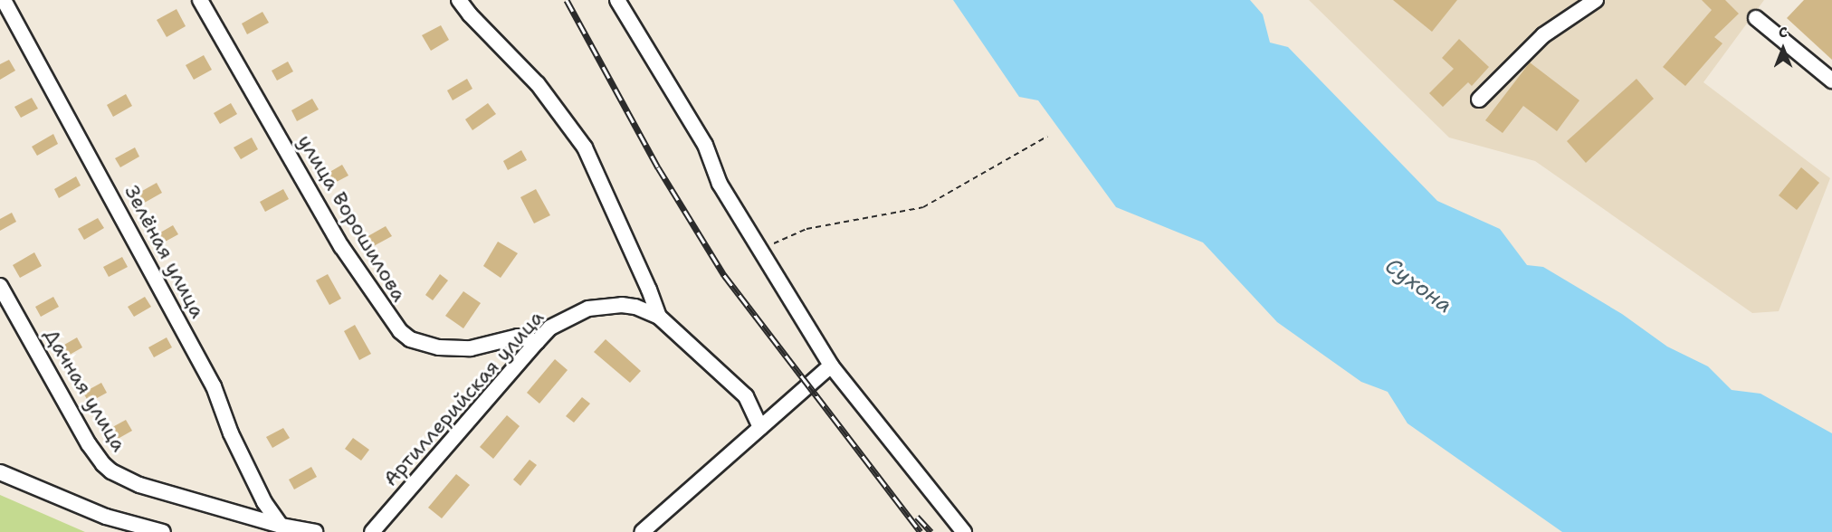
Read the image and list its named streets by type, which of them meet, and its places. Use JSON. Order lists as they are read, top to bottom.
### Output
{
  "streets": {
    "street": [
      "улица Ворошилова",
      "Зелёная улица",
      "Дачная улица",
      "Артиллерийская улица"
    ]
  },
  "crossings": [
    ["улица Ворошилова", "Артиллерийская улица"],
    ["Зелёная улица", "Дачная улица"]
  ],
  "water": ["Сухона"],
  "north": "top"
}
